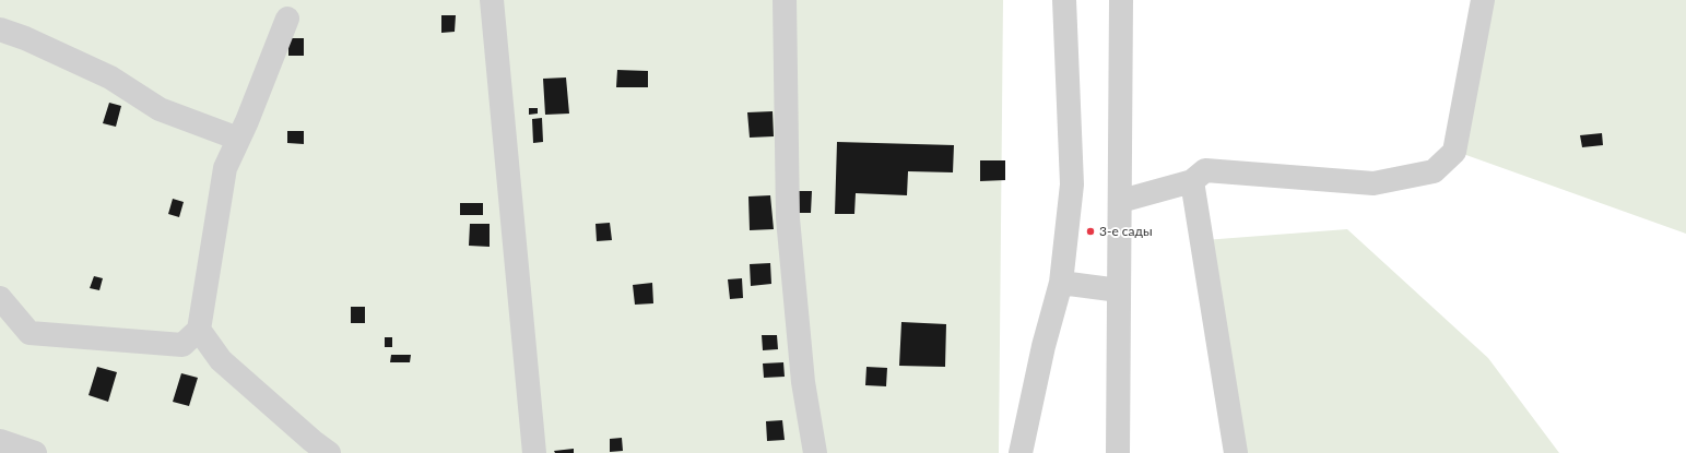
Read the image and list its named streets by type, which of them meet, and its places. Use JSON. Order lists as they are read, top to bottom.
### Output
{
  "places": ["3-е сады"]
}
